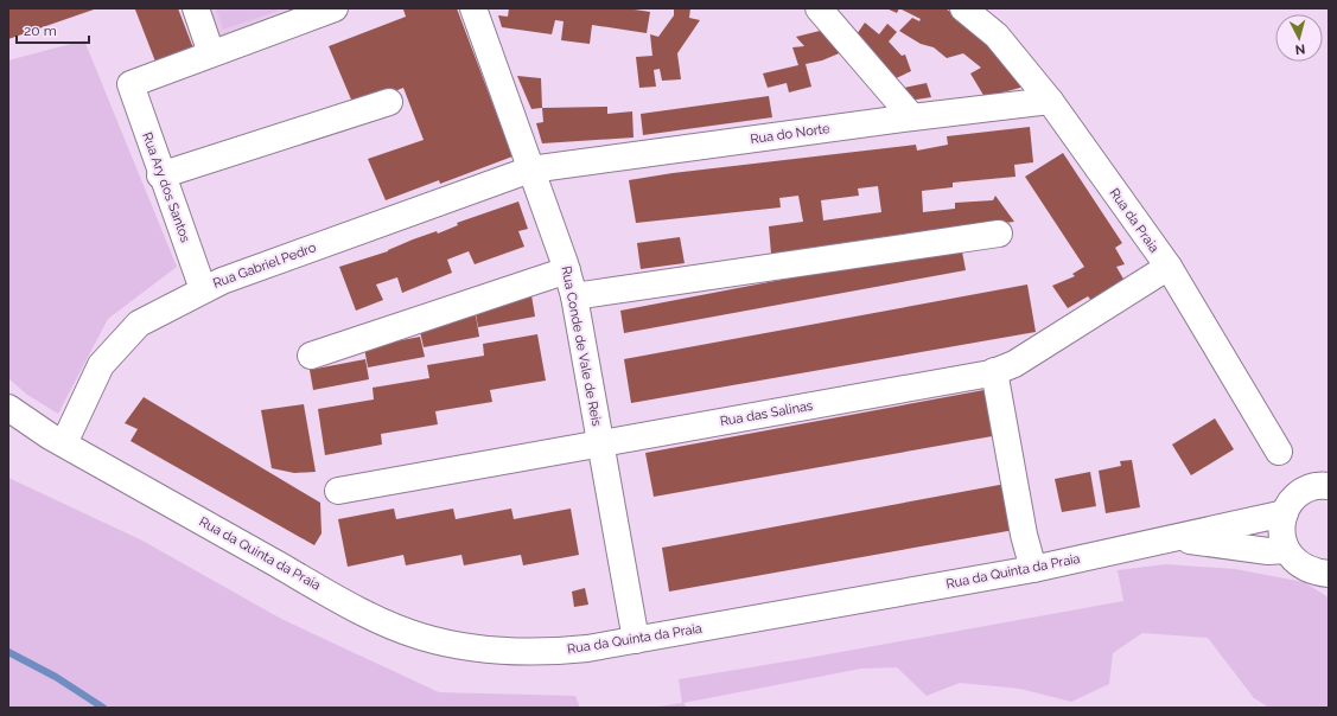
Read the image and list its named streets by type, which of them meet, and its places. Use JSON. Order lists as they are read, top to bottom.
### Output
{
  "streets": {
    "street": [
      "Rua do Norte",
      "Rua Ary dos Santos",
      "Rua da Praia",
      "Rua Gabriel Pedro",
      "Rua Conde de Vale de Reis",
      "Rua das Salinas",
      "Rua da Quinta da Praia"
    ]
  },
  "crossings": [
    ["Rua do Norte", "Rua da Praia"],
    ["Rua do Norte", "Rua Gabriel Pedro"],
    ["Rua do Norte", "Rua Conde de Vale de Reis"],
    ["Rua Ary dos Santos", "Rua Gabriel Pedro"],
    ["Rua da Praia", "Rua das Salinas"],
    ["Rua Gabriel Pedro", "Rua Conde de Vale de Reis"],
    ["Rua Gabriel Pedro", "Rua da Quinta da Praia"],
    ["Rua Conde de Vale de Reis", "Rua das Salinas"],
    ["Rua Conde de Vale de Reis", "Rua da Quinta da Praia"]
  ],
  "scale_bar": "20 m",
  "north": "bottom"
}
